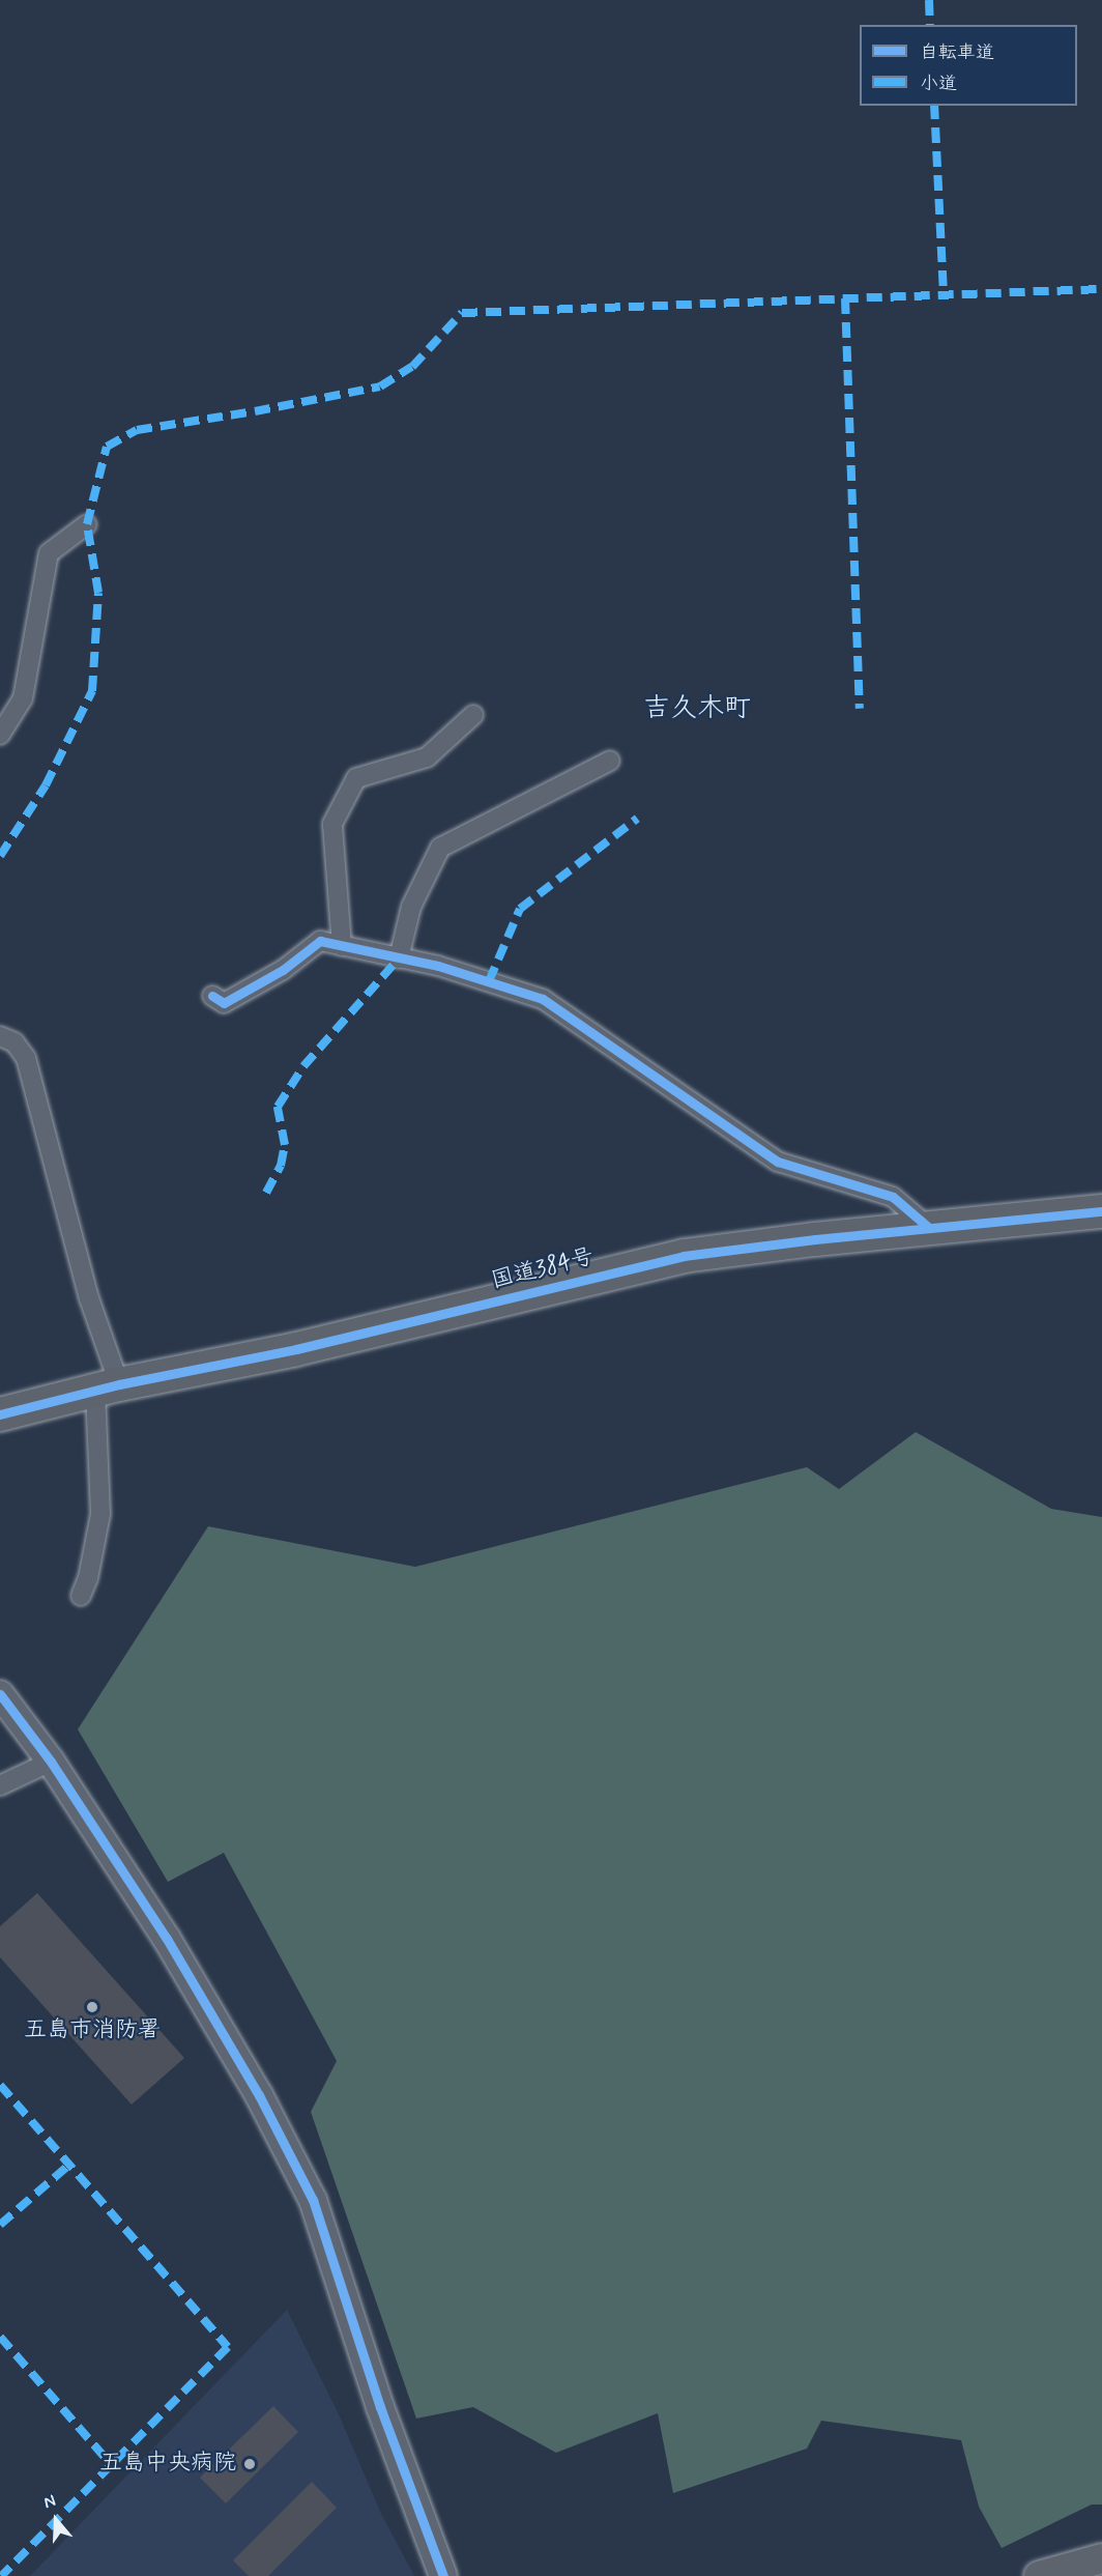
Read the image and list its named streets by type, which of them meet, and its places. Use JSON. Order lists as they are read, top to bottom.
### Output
{
  "streets": {
    "highway": ["国道384号"]
  },
  "districts": ["吉久木町"],
  "places": ["五島市消防署", "五島中央病院"],
  "legend": ["自転車道", "小道"],
  "north": "top"
}
